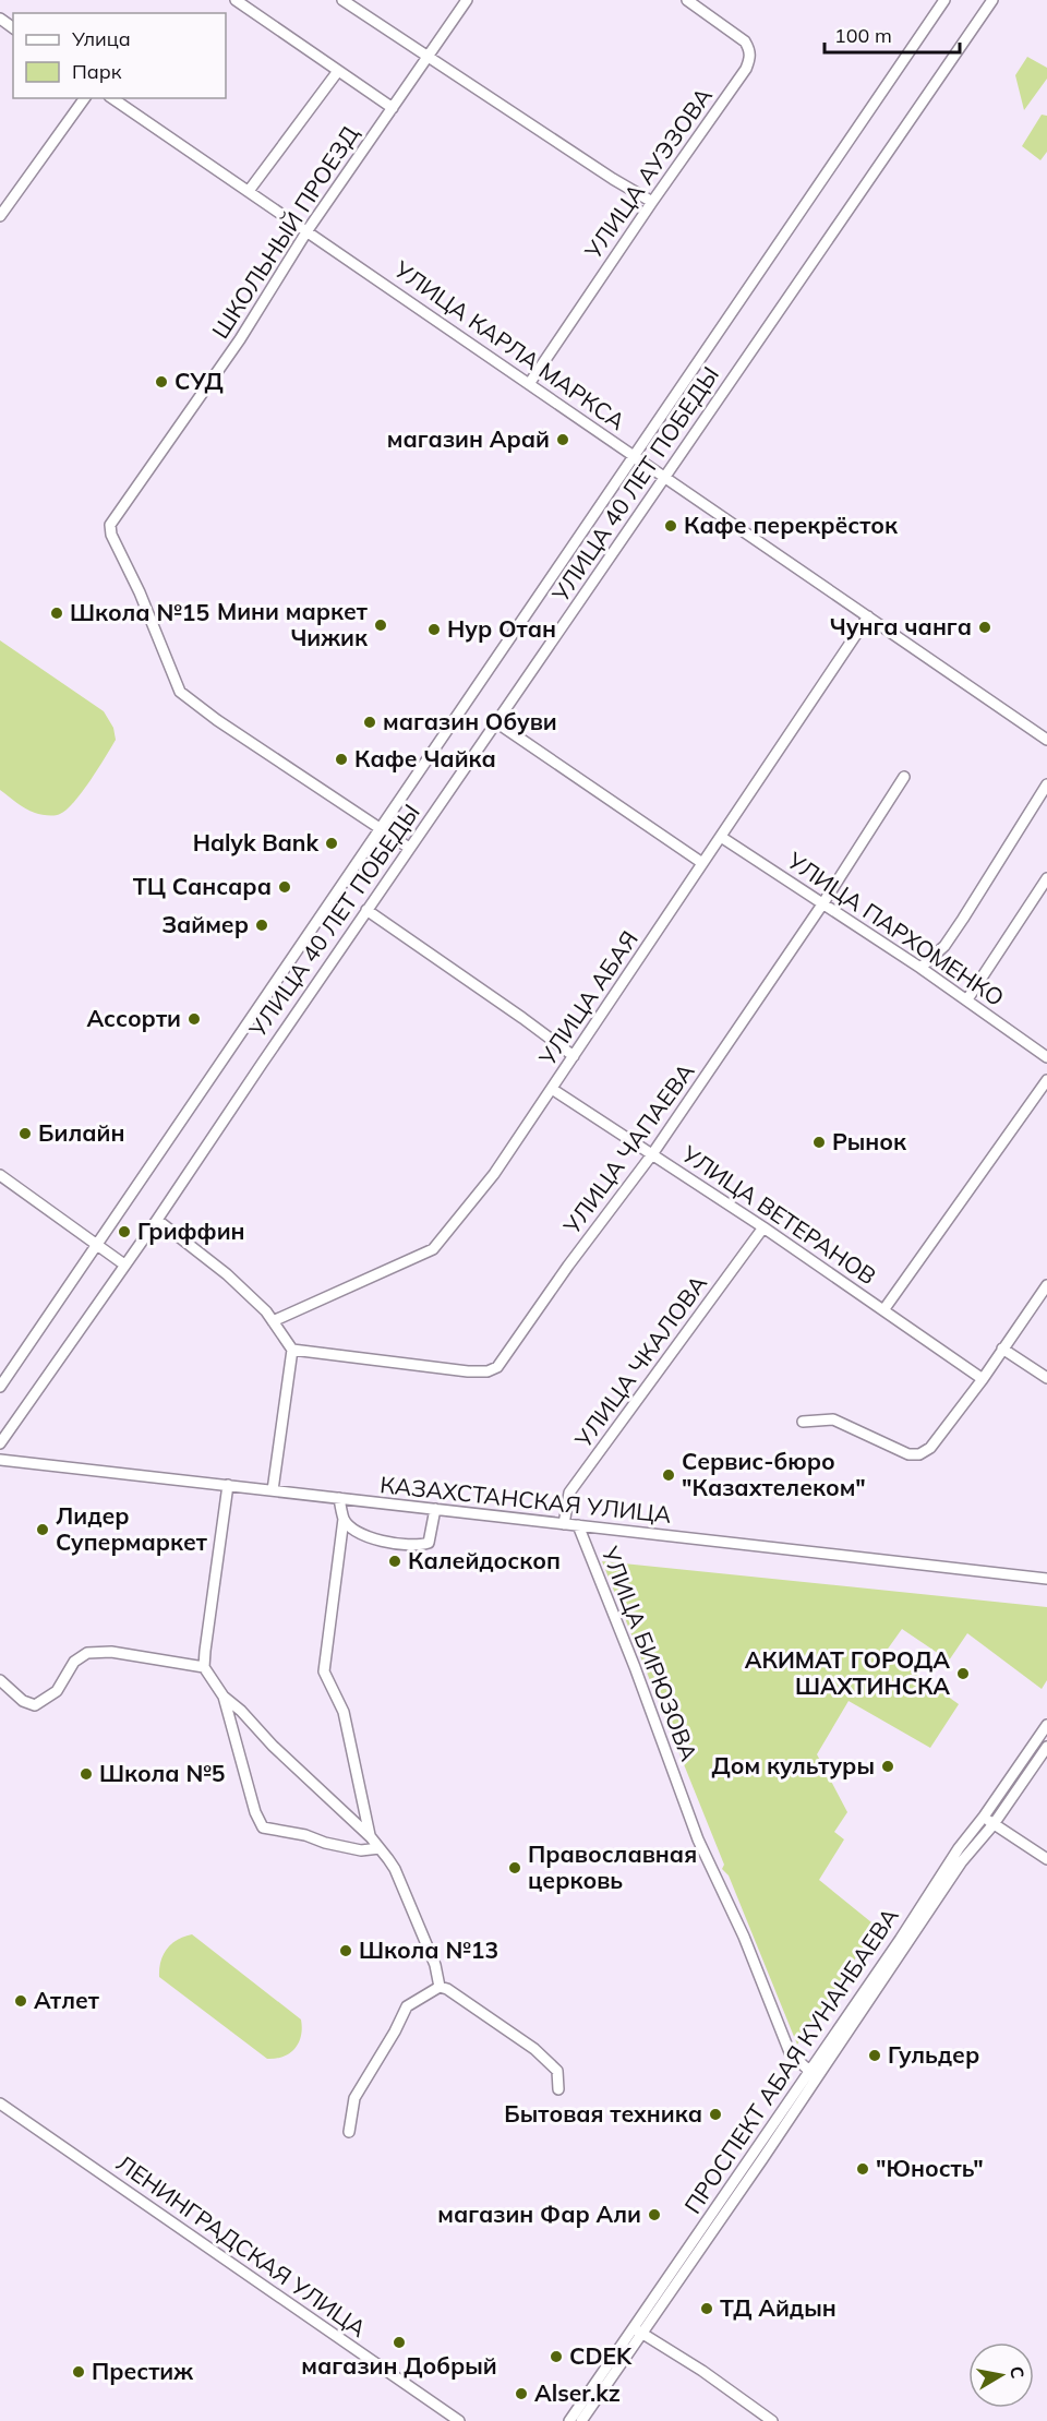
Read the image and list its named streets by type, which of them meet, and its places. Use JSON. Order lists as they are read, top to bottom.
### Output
{
  "streets": {
    "street": [
      "УЛИЦА АУЭЗОВА",
      "ШКОЛЬНЫЙ ПРОЕЗД",
      "УЛИЦА КАРЛА МАРКСА",
      "УЛИЦА 40 ЛЕТ ПОБЕДЫ",
      "УЛИЦА ПАРХОМЕНКО",
      "УЛИЦА АБАЯ",
      "УЛИЦА ЧАПАЕВА",
      "УЛИЦА ВЕТЕРАНОВ",
      "УЛИЦА ЧКАЛОВА",
      "КАЗАХСТАНСКАЯ УЛИЦА",
      "УЛИЦА БИРЮЗОВА",
      "ПРОСПЕКТ АБАЯ КУНАНБАЕВА",
      "ЛЕНИНГРАДСКАЯ УЛИЦА"
    ]
  },
  "crossings": [
    ["УЛИЦА АУЭЗОВА", "УЛИЦА КАРЛА МАРКСА"],
    ["ШКОЛЬНЫЙ ПРОЕЗД", "УЛИЦА КАРЛА МАРКСА"],
    ["ШКОЛЬНЫЙ ПРОЕЗД", "УЛИЦА 40 ЛЕТ ПОБЕДЫ"],
    ["УЛИЦА КАРЛА МАРКСА", "УЛИЦА 40 ЛЕТ ПОБЕДЫ"],
    ["УЛИЦА КАРЛА МАРКСА", "УЛИЦА АБАЯ"],
    ["УЛИЦА ПАРХОМЕНКО", "УЛИЦА АБАЯ"],
    ["УЛИЦА ПАРХОМЕНКО", "УЛИЦА ЧАПАЕВА"],
    ["УЛИЦА АБАЯ", "УЛИЦА ВЕТЕРАНОВ"],
    ["УЛИЦА ЧАПАЕВА", "УЛИЦА ВЕТЕРАНОВ"],
    ["УЛИЦА ВЕТЕРАНОВ", "УЛИЦА ЧКАЛОВА"],
    ["УЛИЦА ЧКАЛОВА", "КАЗАХСТАНСКАЯ УЛИЦА"],
    ["КАЗАХСТАНСКАЯ УЛИЦА", "УЛИЦА БИРЮЗОВА"],
    ["УЛИЦА БИРЮЗОВА", "ПРОСПЕКТ АБАЯ КУНАНБАЕВА"]
  ],
  "places": [
    "СУД",
    "магазин Арай",
    "Кафе перекрёсток",
    "Школа №15",
    "Мини маркет Чижик",
    "Чунга чанга",
    "Нур Отан",
    "магазин Обуви",
    "Кафе Чайка",
    "Halyk Bank",
    "ТЦ Сансара",
    "Займер",
    "Ассорти",
    "Билайн",
    "Рынок",
    "Гриффин",
    "Сервис-бюро \"Казахтелеком\"",
    "Лидер Супермаркет",
    "Калейдоскоп",
    "АКИМАТ ГОРОДА ШАХТИНСКА",
    "Дом культуры",
    "Школа №5",
    "Православная церковь",
    "Школа №13",
    "Атлет",
    "Гульдер",
    "Бытовая техника",
    "\"Юность\"",
    "магазин Фар Али",
    "ТД Айдын",
    "магазин Добрый",
    "CDEK",
    "Престиж",
    "Alser.kz"
  ],
  "legend": ["Улица", "Парк"],
  "scale_bar": "100 m",
  "north": "right"
}
